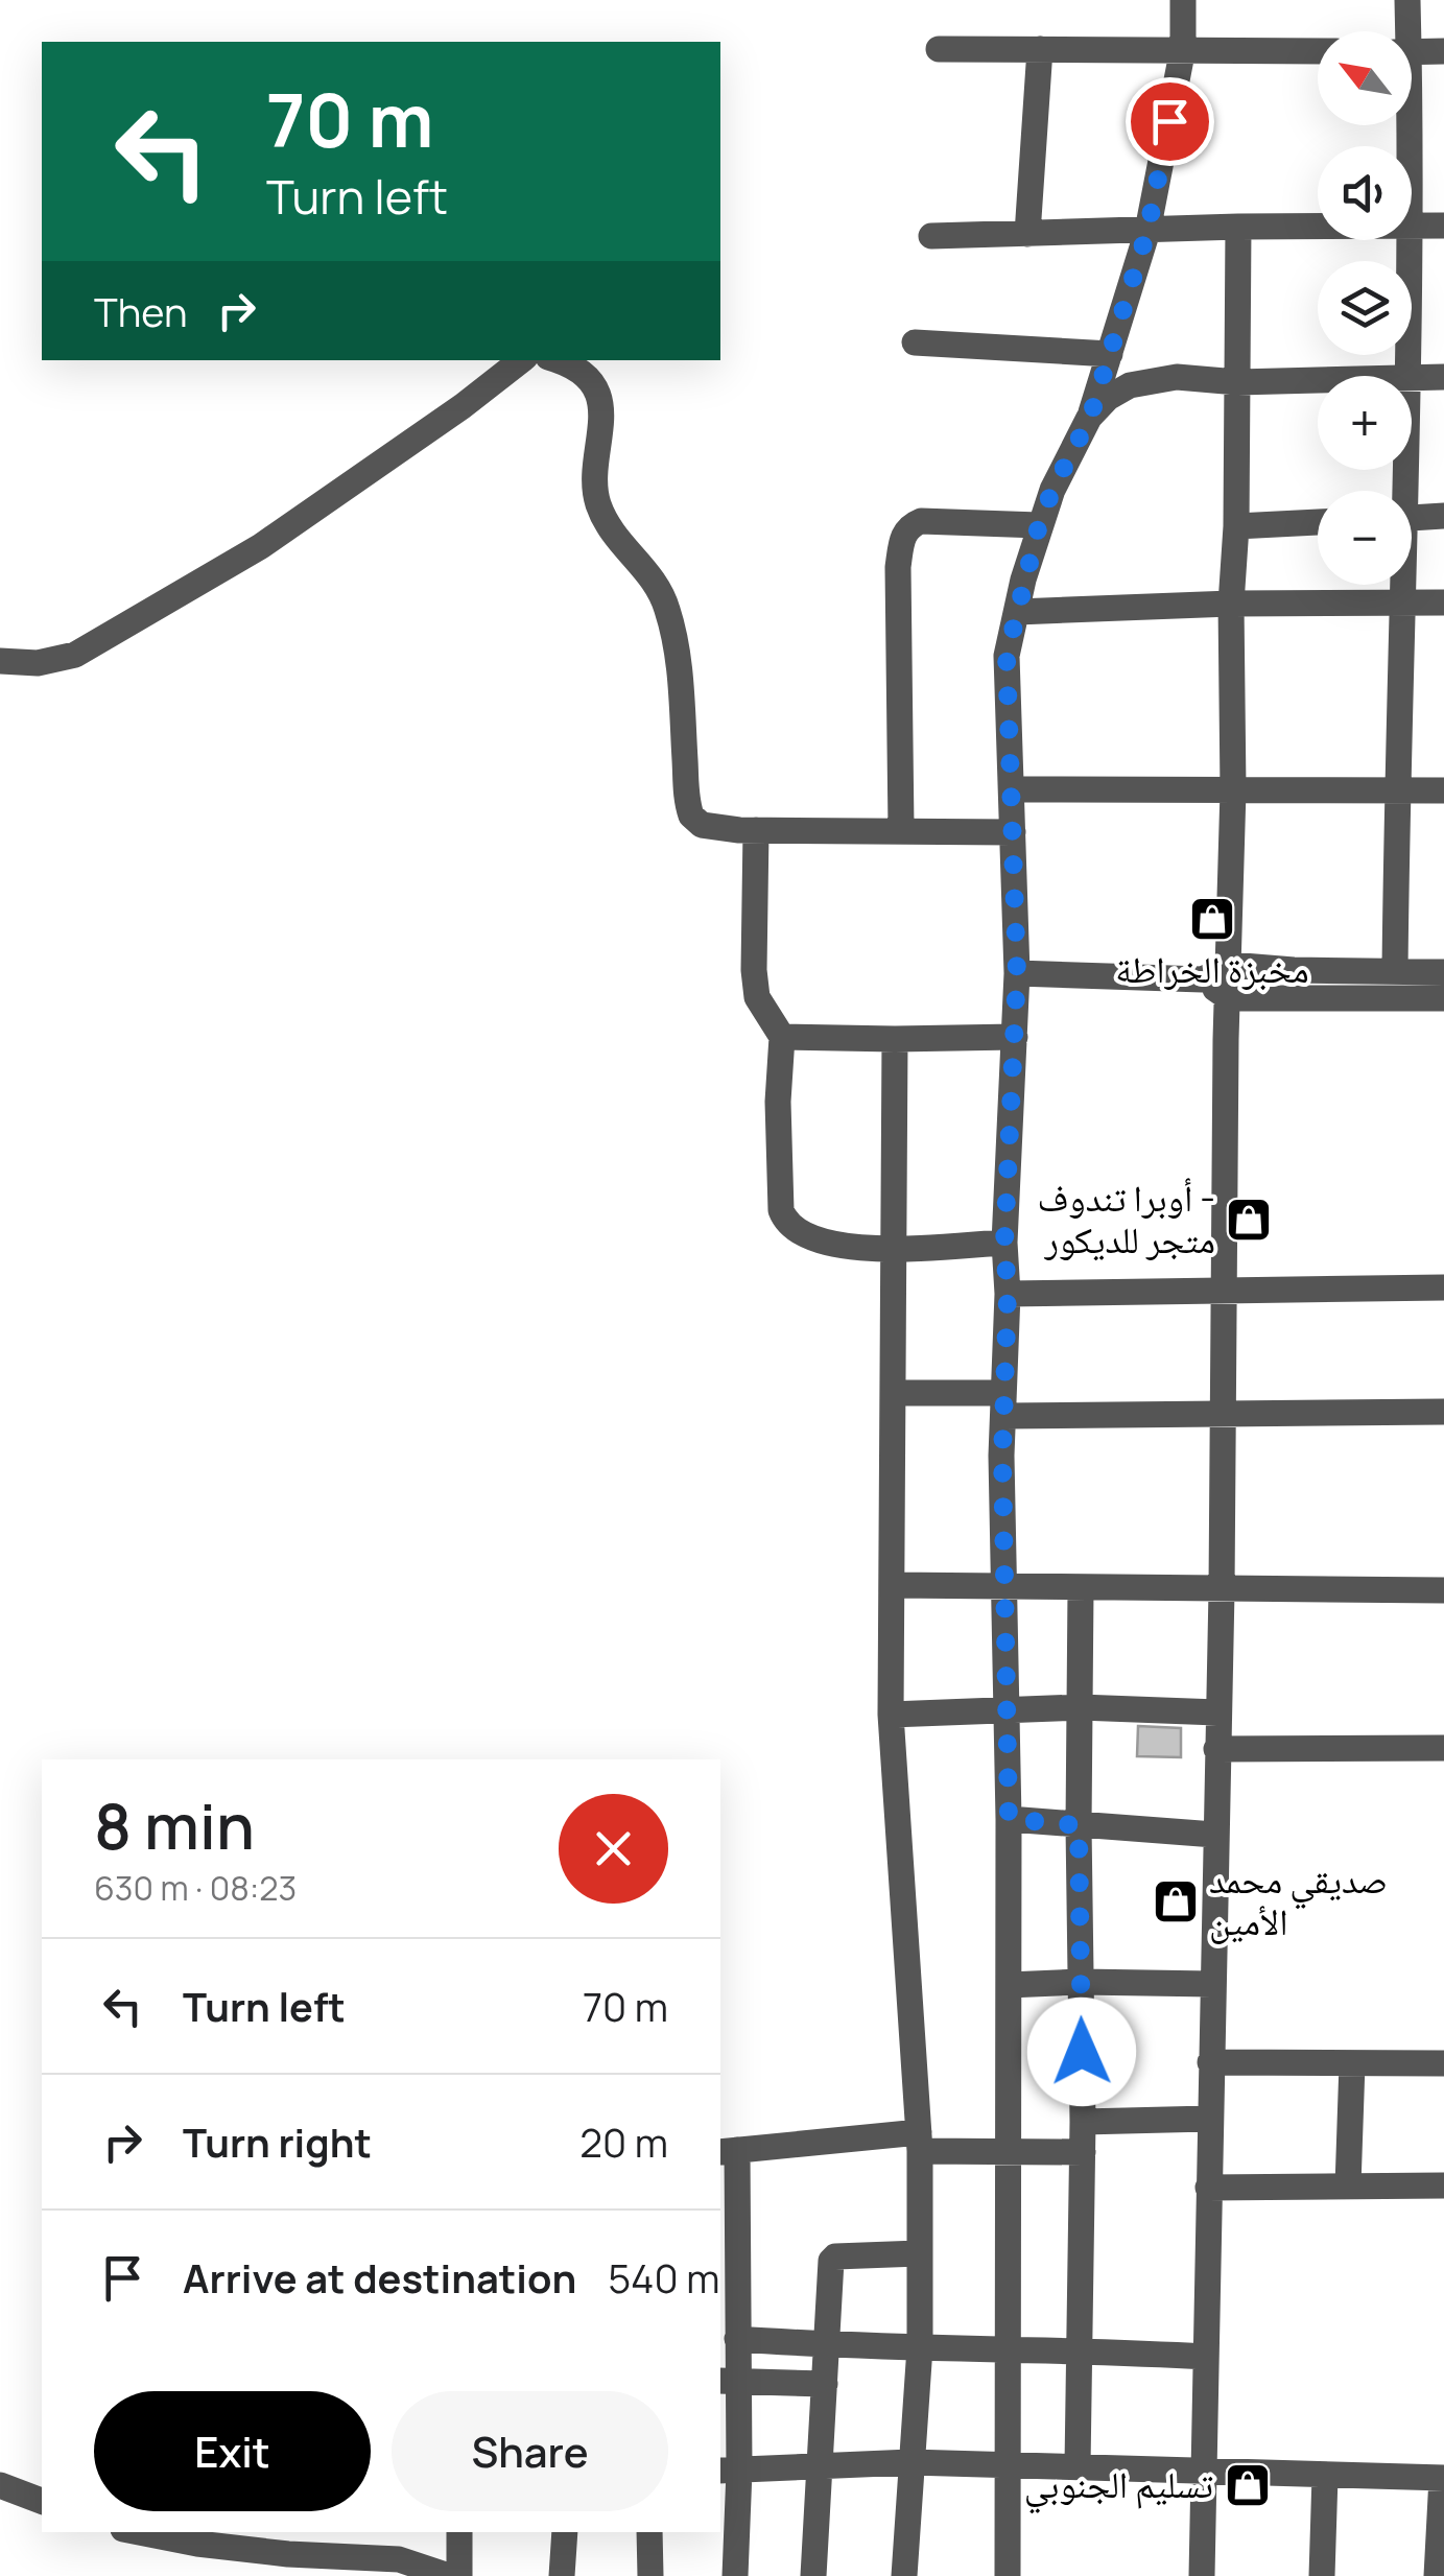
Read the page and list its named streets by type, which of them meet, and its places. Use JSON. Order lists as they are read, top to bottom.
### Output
{
  "places": {
    "shop": [
      "مخبزة الخراطة",
      "أوبرا تندوف - متجر للديكور",
      "صديقي محمد الأمين",
      "تسليم الجنوبي"
    ]
  },
  "north": "top left",
  "page": {
    "map_buttons": ["+", "−"],
    "turn": ["70 m", "Turn left"],
    "then": "Then",
    "heading": ["8 min", "630 m · 08:23"],
    "list": [
      {
        "name": "Turn left",
        "value": "70 m"
      },
      {
        "name": "Turn right",
        "value": "20 m"
      },
      {
        "name": "Arrive at destination",
        "value": "540 m"
      }
    ],
    "buttons": ["Exit", "Share"]
  }
}
